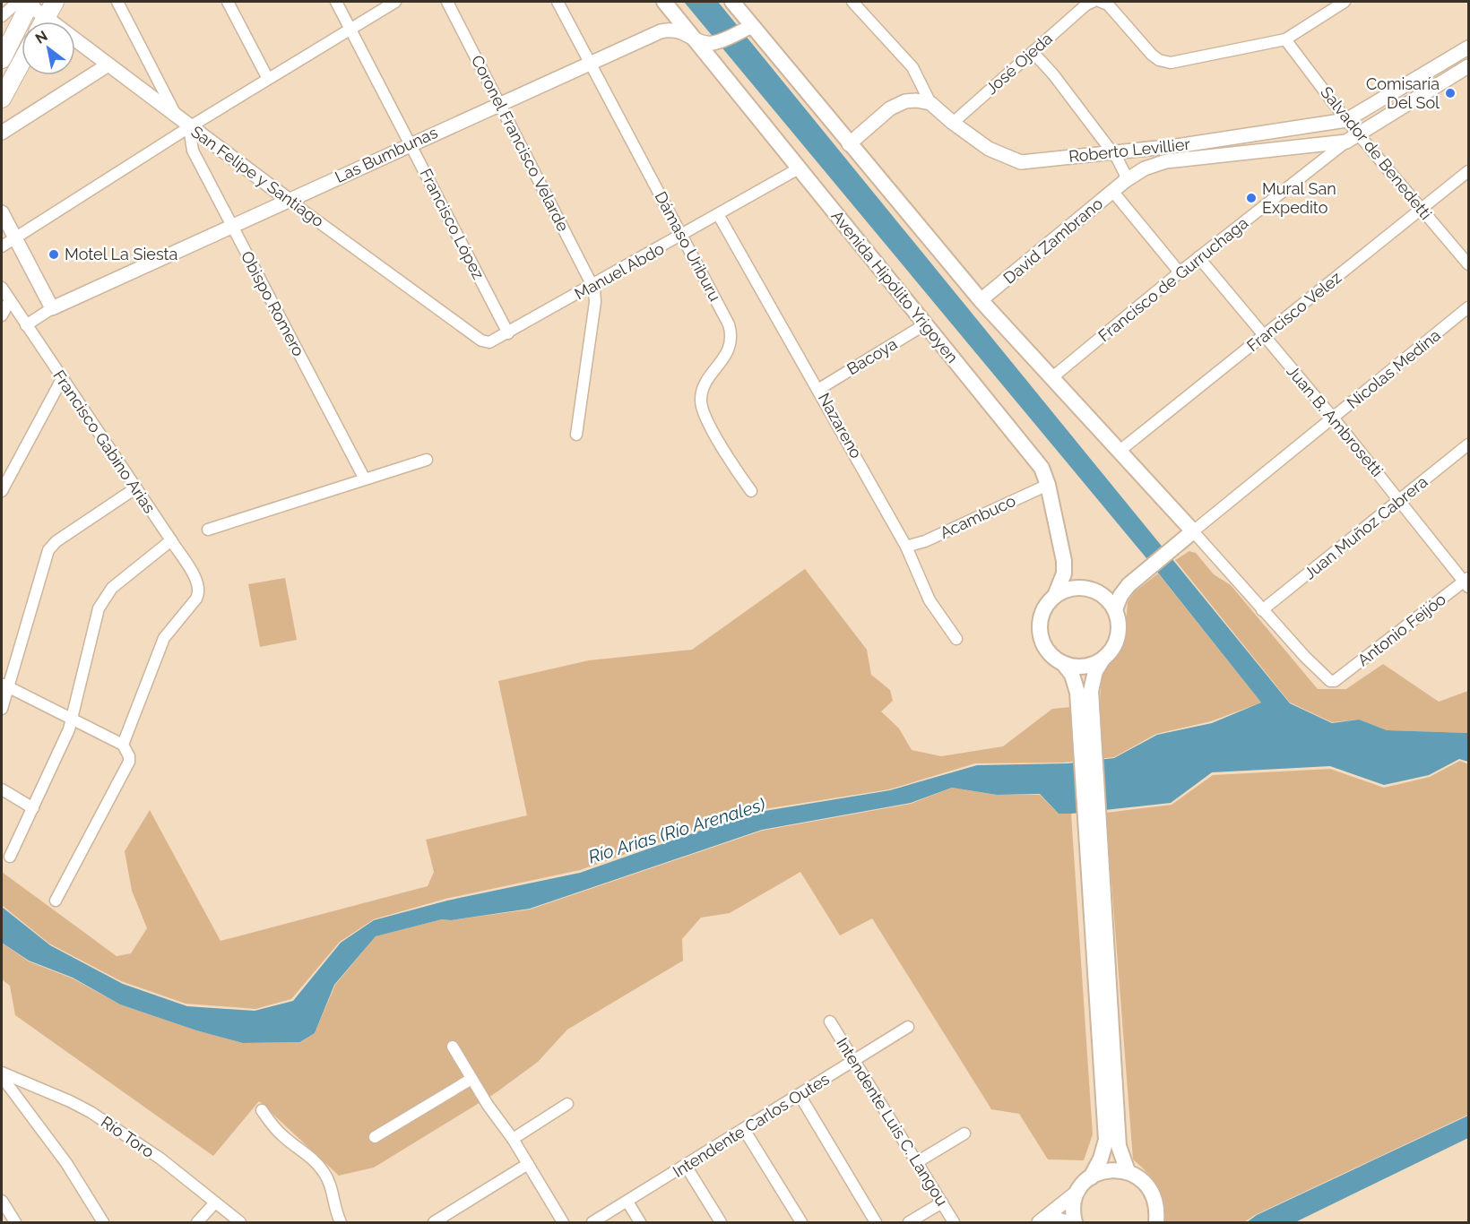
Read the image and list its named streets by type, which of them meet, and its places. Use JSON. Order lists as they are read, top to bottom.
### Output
{
  "streets": {
    "main road": ["Avenida Hipólito Yrigoyen"],
    "street": [
      "José Ojeda",
      "Coronel Francisco Velarde",
      "Roberto Levillier",
      "Salvador de Benedetti",
      "Las Bumbunas",
      "San Felipe y Santiago",
      "Francisco López",
      "David Zambrano",
      "Dámaso Uriburu",
      "Manuel Abdo",
      "Francisco de Gurruchaga",
      "Obispo Romero",
      "Francisco Velez",
      "Bacoya",
      "Nicolas Medina",
      "Juan B. Ambrosetti",
      "Nazareno",
      "Francisco Gabino Arias",
      "Acambuco",
      "Juan Muñoz Cabrera",
      "Antonio Feijóo",
      "Intendente Luis C. Langou",
      "Intendente Carlos Outes",
      "Río Toro"
    ]
  },
  "crossings": [
    ["José Ojeda", "Roberto Levillier"],
    ["Coronel Francisco Velarde", "Las Bumbunas"],
    ["Coronel Francisco Velarde", "Manuel Abdo"],
    ["Roberto Levillier", "Salvador de Benedetti"],
    ["Roberto Levillier", "David Zambrano"],
    ["Roberto Levillier", "Francisco de Gurruchaga"],
    ["Salvador de Benedetti", "Francisco Velez"],
    ["Las Bumbunas", "San Felipe y Santiago"],
    ["Las Bumbunas", "Francisco López"],
    ["Las Bumbunas", "Dámaso Uriburu"],
    ["Las Bumbunas", "Avenida Hipólito Yrigoyen"],
    ["Las Bumbunas", "Obispo Romero"],
    ["Las Bumbunas", "Francisco Gabino Arias"],
    ["San Felipe y Santiago", "Manuel Abdo"],
    ["San Felipe y Santiago", "Obispo Romero"],
    ["Francisco López", "Manuel Abdo"],
    ["Dámaso Uriburu", "Manuel Abdo"],
    ["Manuel Abdo", "Avenida Hipólito Yrigoyen"],
    ["Manuel Abdo", "Nazareno"],
    ["Francisco de Gurruchaga", "Juan B. Ambrosetti"],
    ["Avenida Hipólito Yrigoyen", "Bacoya"],
    ["Avenida Hipólito Yrigoyen", "Acambuco"],
    ["Francisco Velez", "Juan B. Ambrosetti"],
    ["Bacoya", "Nazareno"],
    ["Nicolas Medina", "Juan B. Ambrosetti"],
    ["Juan B. Ambrosetti", "Juan Muñoz Cabrera"],
    ["Juan B. Ambrosetti", "Antonio Feijóo"],
    ["Nazareno", "Acambuco"],
    ["Juan Muñoz Cabrera", "Antonio Feijóo"],
    ["Intendente Luis C. Langou", "Intendente Carlos Outes"]
  ],
  "water": ["Río Arias (Río Arenales)"],
  "places": ["Comisaría Del Sol", "Mural San Expedito", "Motel La Siesta"],
  "north": "top left"
}
